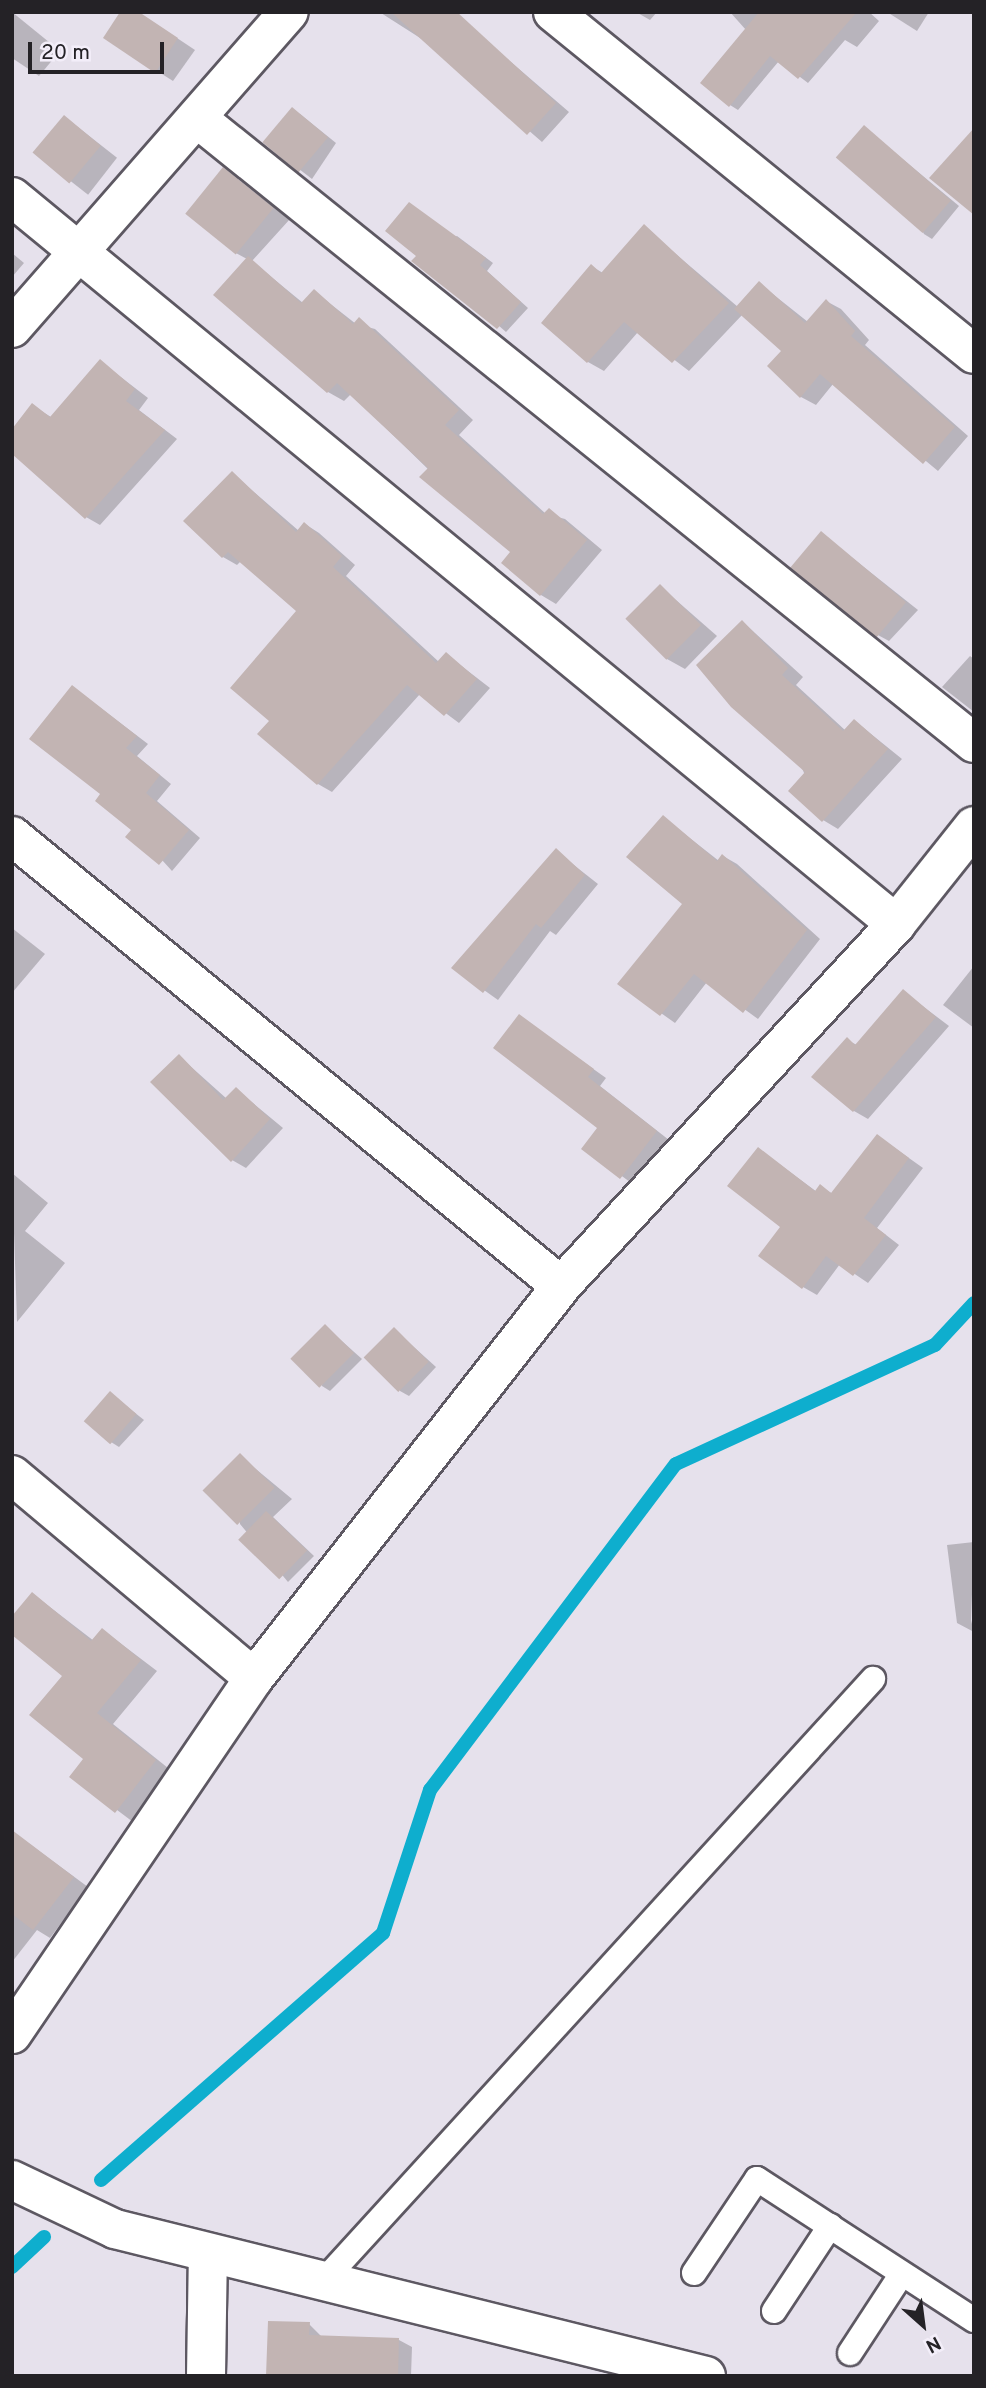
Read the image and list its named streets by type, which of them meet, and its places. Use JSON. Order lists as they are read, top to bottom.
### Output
{
  "scale_bar": "20 m",
  "north": "bottom right"
}
